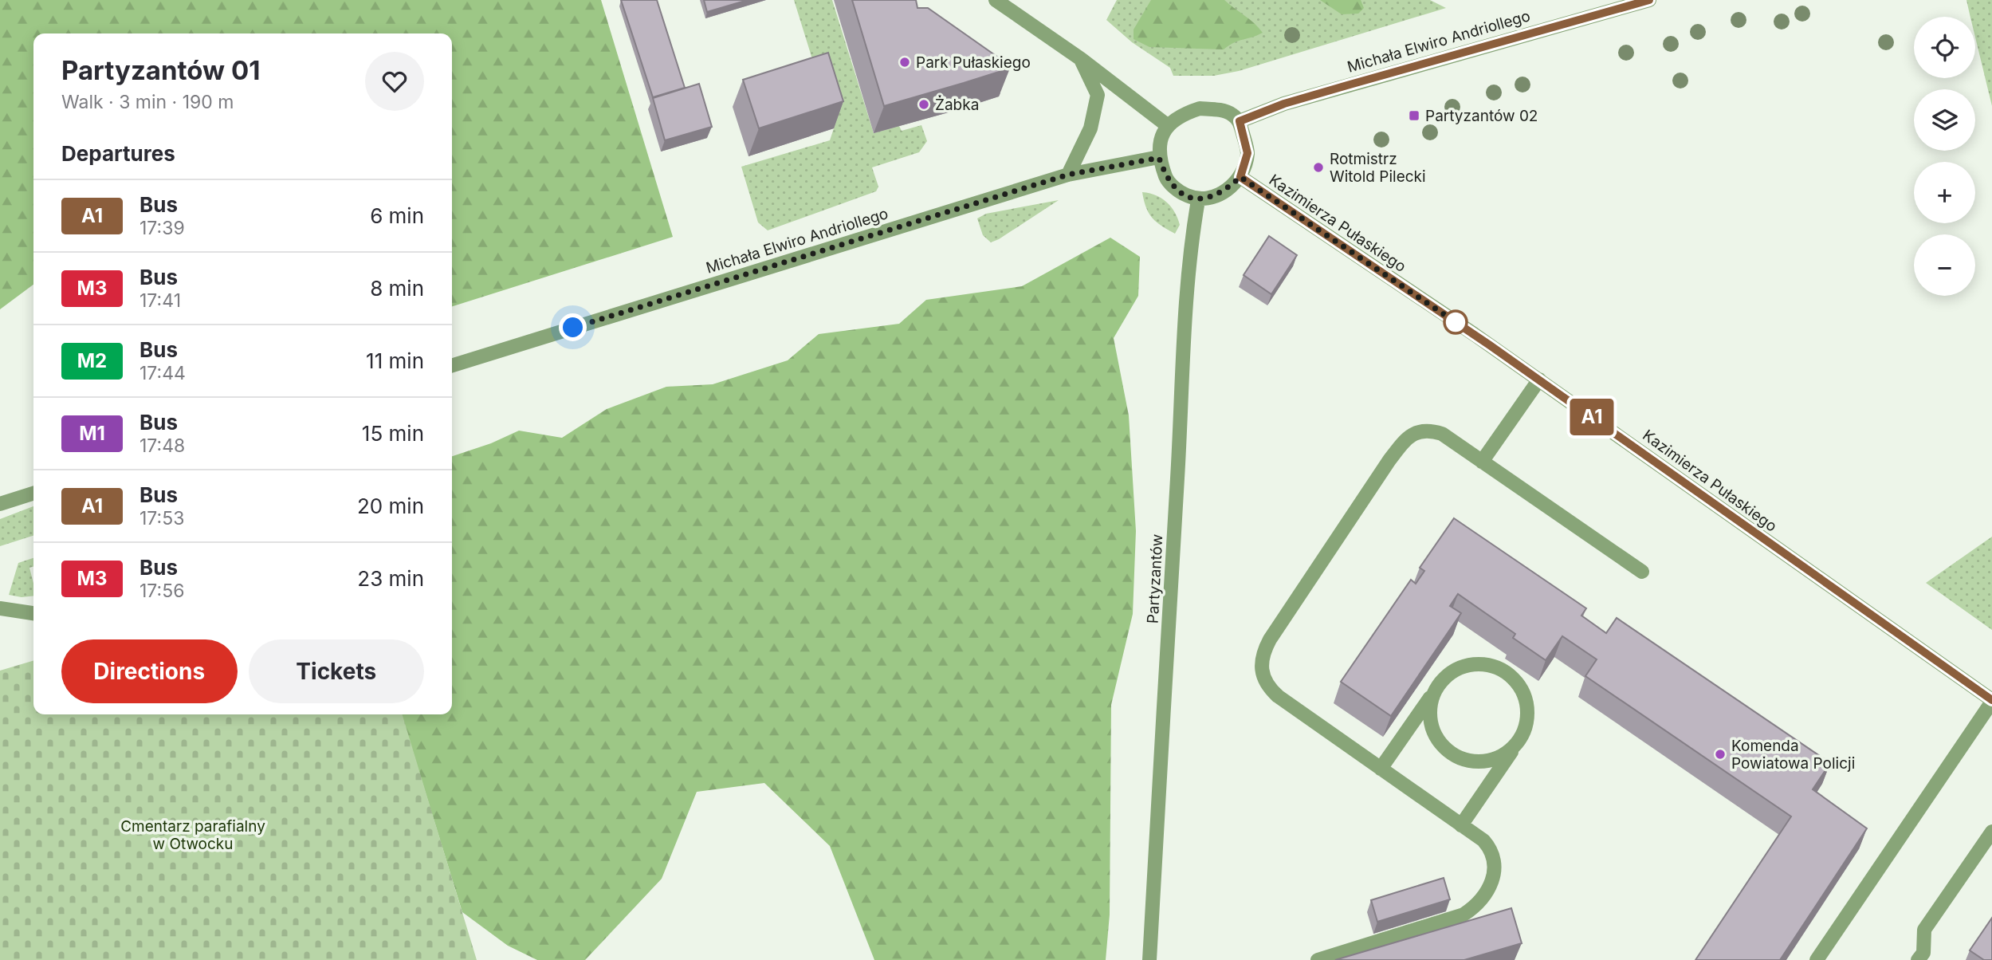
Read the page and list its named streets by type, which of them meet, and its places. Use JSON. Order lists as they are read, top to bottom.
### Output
{
  "streets": {
    "street": ["Michała Elwiro Andriollego", "Kazimierza Pułaskiego", "Partyzantów"]
  },
  "crossings": [
    ["Michała Elwiro Andriollego", "Kazimierza Pułaskiego"],
    ["Michała Elwiro Andriollego", "Partyzantów"],
    ["Kazimierza Pułaskiego", "Partyzantów"]
  ],
  "parks": ["Cmentarz parafialny w Otwocku"],
  "places": {
    "other": [
      "Park Pułaskiego",
      "Żabka",
      "Rotmistrz Witold Pilecki",
      "Komenda Powiatowa Policji"
    ],
    "transit": ["Partyzantów 02"]
  },
  "lines": ["bus line A1"],
  "page": {
    "on_map": "A1",
    "map_buttons": ["+", "−"],
    "heading": [
      ["Partyzantów 01", "Walk · 3 min · 190 m"],
      "Departures"
    ],
    "list": [
      {
        "mark": "A1",
        "name": "Bus",
        "note": "17:39",
        "value": "6 min"
      },
      {
        "mark": "M3",
        "name": "Bus",
        "note": "17:41",
        "value": "8 min"
      },
      {
        "mark": "M2",
        "name": "Bus",
        "note": "17:44",
        "value": "11 min"
      },
      {
        "mark": "M1",
        "name": "Bus",
        "note": "17:48",
        "value": "15 min"
      },
      {
        "mark": "A1",
        "name": "Bus",
        "note": "17:53",
        "value": "20 min"
      },
      {
        "mark": "M3",
        "name": "Bus",
        "note": "17:56",
        "value": "23 min"
      }
    ],
    "buttons": ["Directions", "Tickets"]
  }
}
